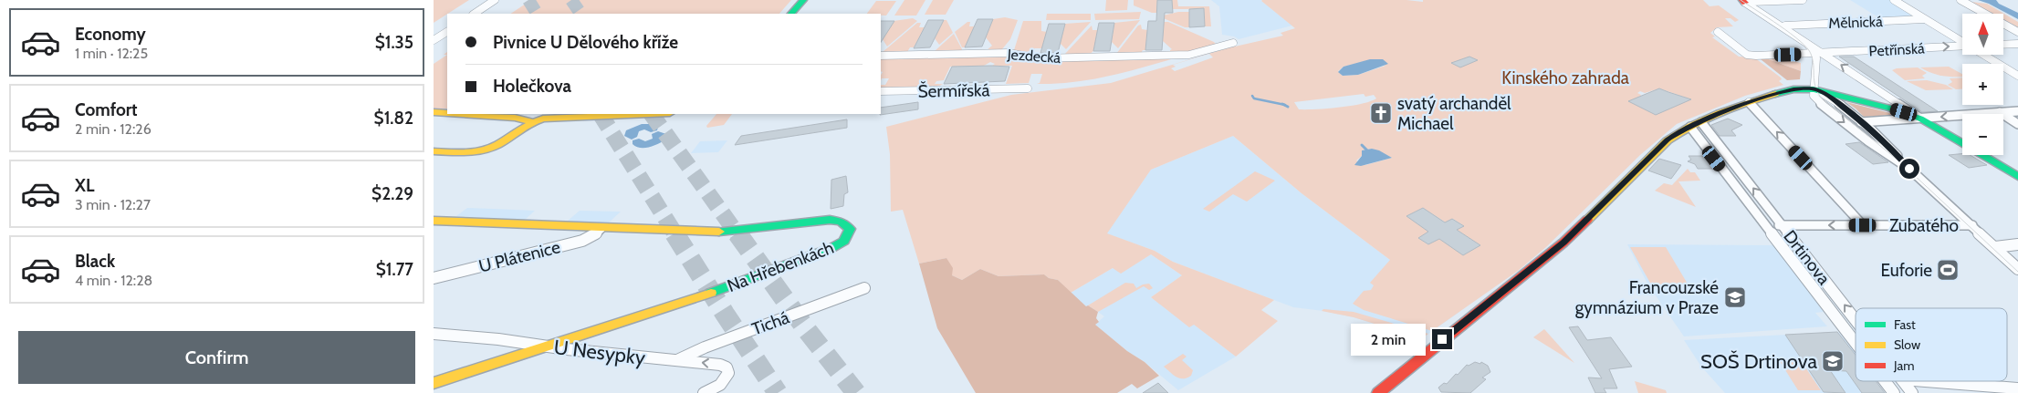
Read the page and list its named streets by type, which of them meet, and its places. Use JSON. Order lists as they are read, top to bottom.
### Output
{
  "streets": {
    "street": [
      "Mělnická",
      "Petřínská",
      "Jezdecká",
      "Šermířská",
      "Zubatého",
      "U Plátenice",
      "Drtinova",
      "Na Hřebenkách",
      "Tichá",
      "U Nesypky"
    ]
  },
  "crossings": [
    ["Zubatého", "Drtinova"],
    ["U Plátenice", "Na Hřebenkách"],
    ["Na Hřebenkách", "U Nesypky"],
    ["Tichá", "U Nesypky"]
  ],
  "one_way": ["Zubatého"],
  "parks": ["Kinského zahrada"],
  "places": {
    "church": ["svatý archanděl Michael"],
    "sports": ["Euforie"],
    "school or university": ["Francouzské gymnázium v Praze", "SOŠ Drtinova"]
  },
  "legend": ["Fast", "Slow", "Jam"],
  "north": "top",
  "page": {
    "list": [
      {
        "name": "Economy",
        "note": "1 min · 12:25",
        "value": "$1.35"
      },
      {
        "name": "Comfort",
        "note": "2 min · 12:26",
        "value": "$1.82"
      },
      {
        "name": "XL",
        "note": "3 min · 12:27",
        "value": "$2.29"
      },
      {
        "name": "Black",
        "note": "4 min · 12:28",
        "value": "$1.77"
      }
    ],
    "map_buttons": ["+", "−"],
    "banner": ["Pivnice U Dělového kříže", "Holečkova"],
    "buttons": "Confirm",
    "bubble": "2 min"
  }
}
